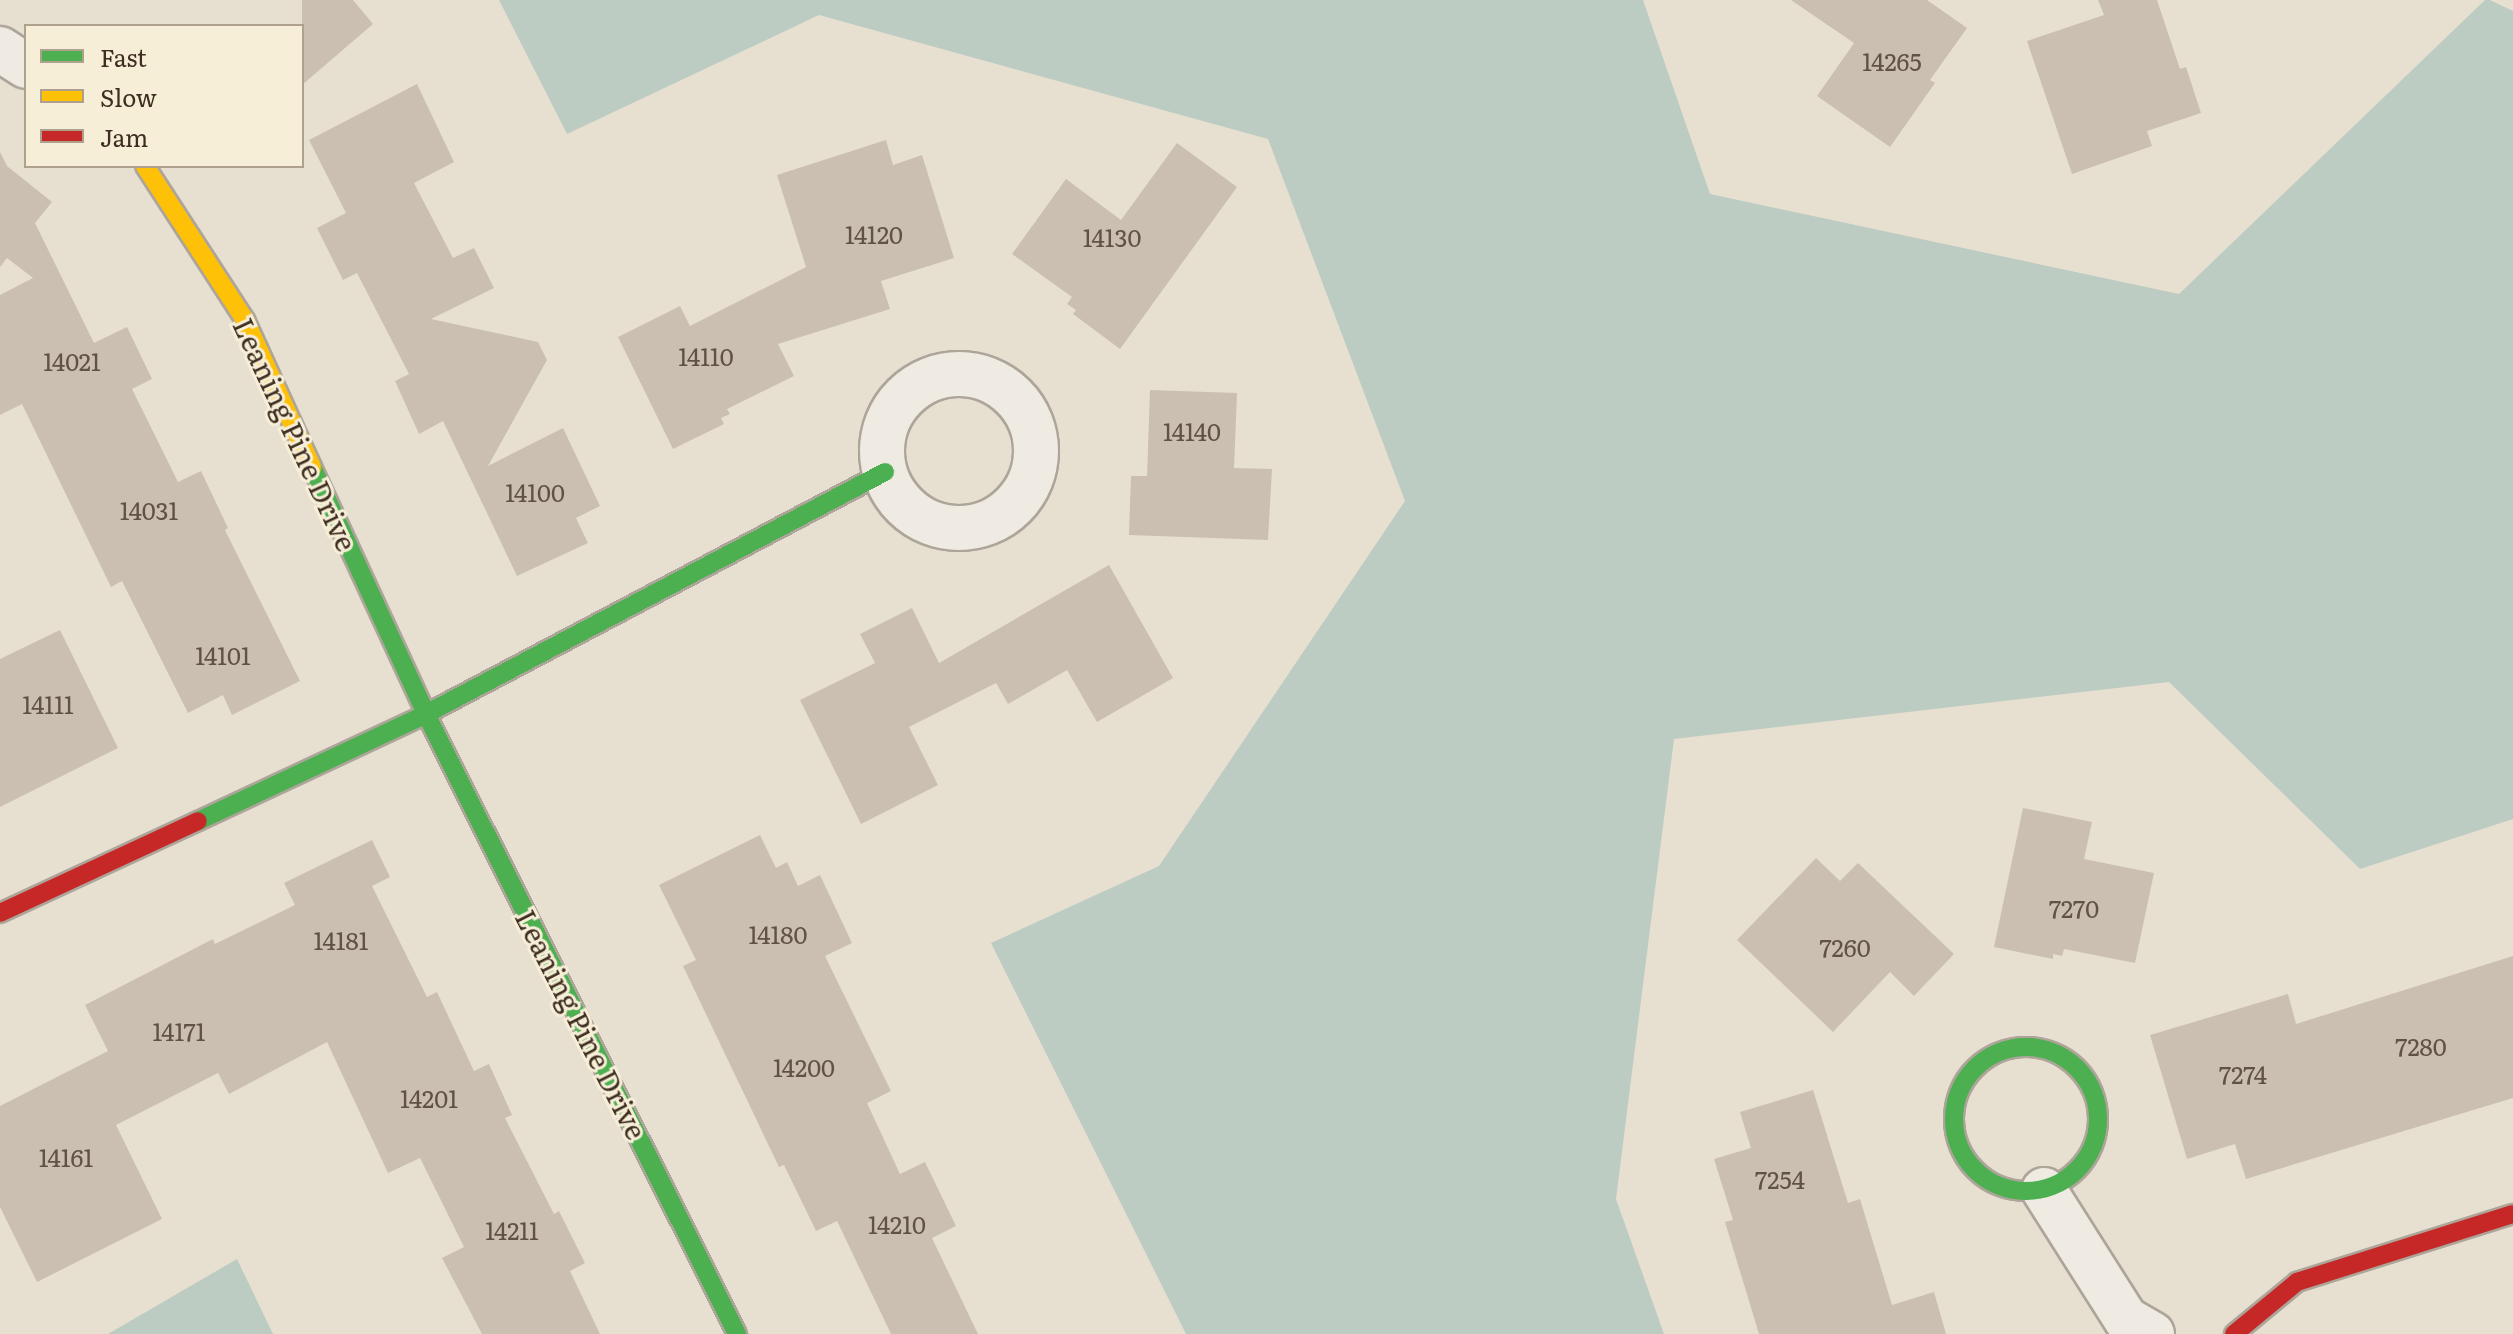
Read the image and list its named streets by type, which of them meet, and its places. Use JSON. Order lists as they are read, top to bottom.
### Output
{
  "streets": {
    "street": ["Leaning Pine Drive"]
  },
  "house_numbers": [
    "14265",
    "14120",
    "14130",
    "14110",
    "14021",
    "14140",
    "14100",
    "14031",
    "14101",
    "14111",
    "7270",
    "14180",
    "14181",
    "7260",
    "14171",
    "7280",
    "14200",
    "7274",
    "14201",
    "14161",
    "7254",
    "14210",
    "14211"
  ],
  "legend": ["Fast", "Slow", "Jam"]
}
